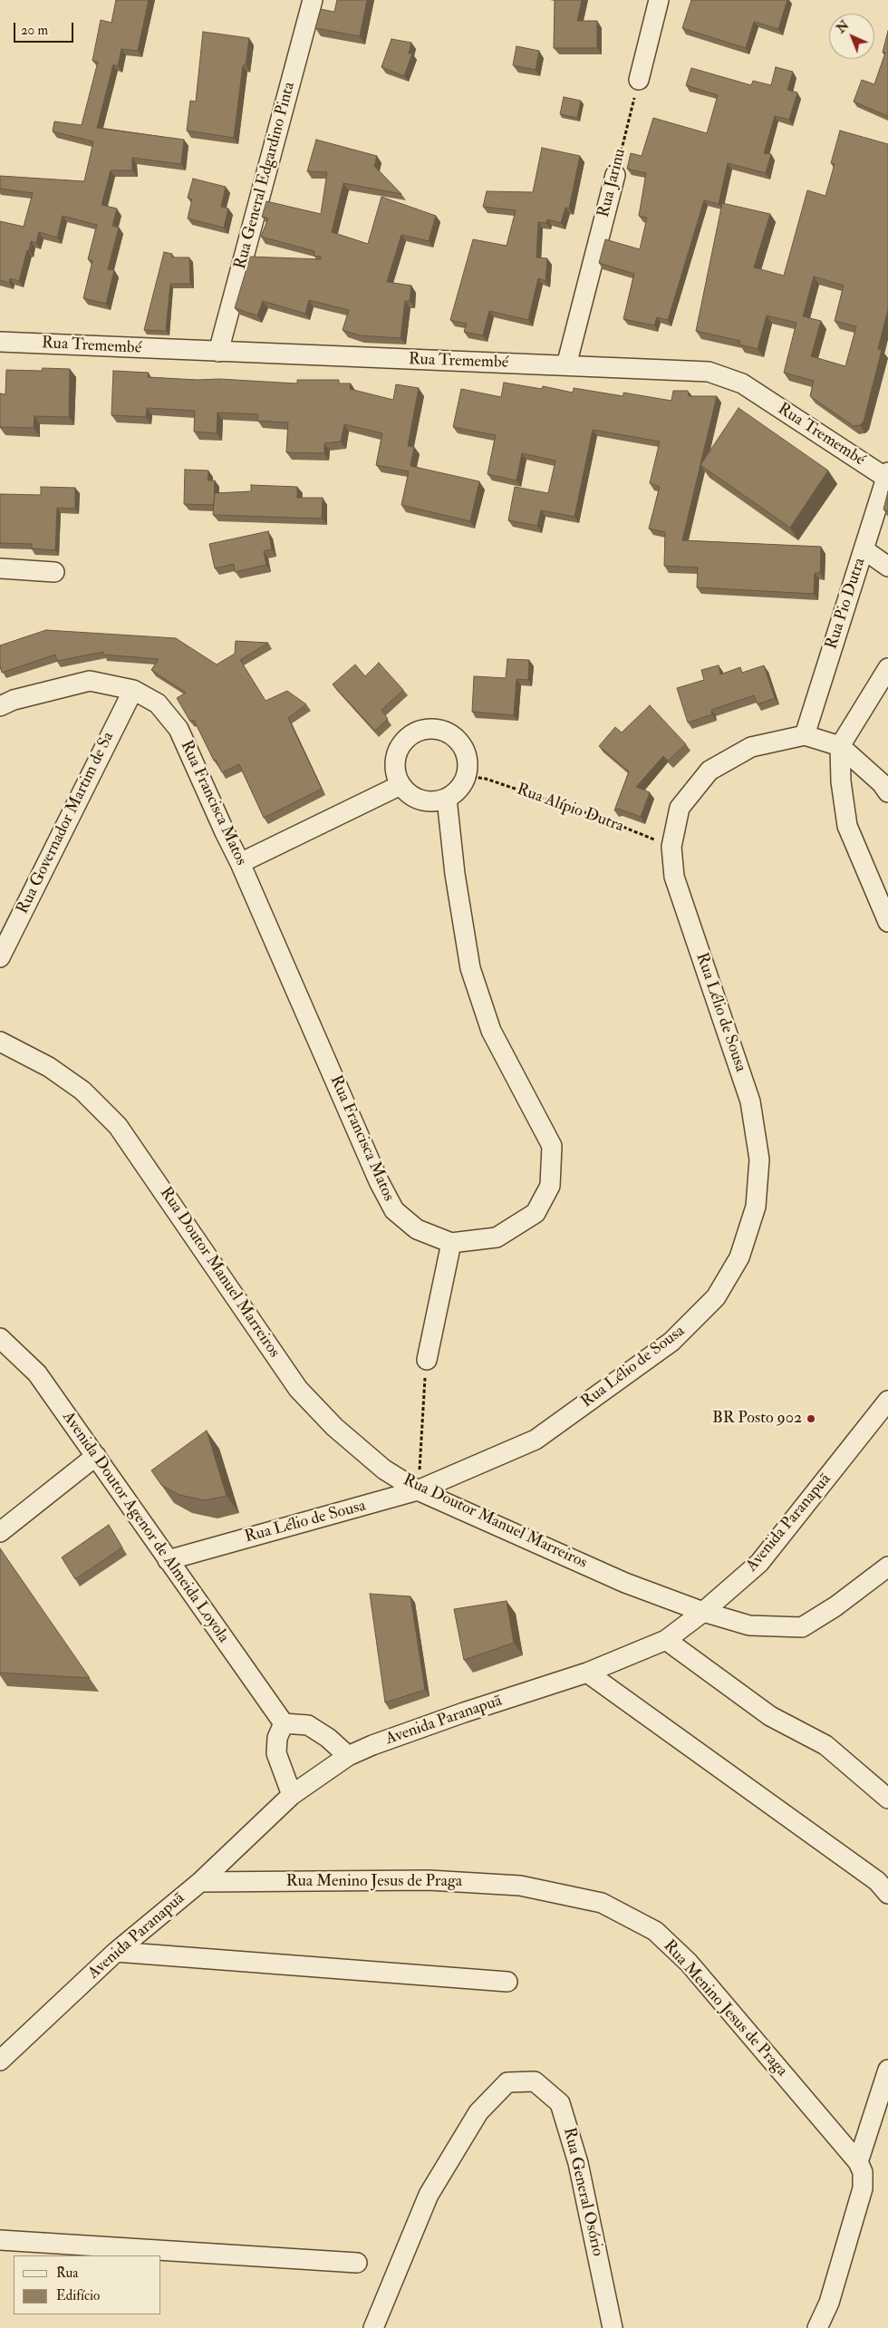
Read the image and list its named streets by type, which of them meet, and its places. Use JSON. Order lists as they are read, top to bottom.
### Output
{
  "streets": {
    "street": [
      "Rua General Edgardino Pinta",
      "Rua Jarinu",
      "Rua Tremembé",
      "Rua Pio Dutra",
      "Rua Francisca Matos",
      "Rua Governador Martim de Sa",
      "Rua Lélio de Sousa",
      "Rua Doutor Manuel Marreiros",
      "Avenida Paranapuã",
      "Avenida Doutor Agenor de Almeida Loyola",
      "Rua Menino Jesus de Praga",
      "Rua General Osório"
    ],
    "path": ["Rua Alípio Dutra"]
  },
  "crossings": [
    ["Rua General Edgardino Pinta", "Rua Tremembé"],
    ["Rua Jarinu", "Rua Tremembé"],
    ["Rua Tremembé", "Rua Pio Dutra"],
    ["Rua Pio Dutra", "Rua Lélio de Sousa"],
    ["Rua Francisca Matos", "Rua Alípio Dutra"],
    ["Rua Francisca Matos", "Rua Governador Martim de Sa"],
    ["Rua Alípio Dutra", "Rua Lélio de Sousa"],
    ["Rua Lélio de Sousa", "Rua Doutor Manuel Marreiros"],
    ["Rua Lélio de Sousa", "Avenida Doutor Agenor de Almeida Loyola"],
    ["Rua Doutor Manuel Marreiros", "Avenida Paranapuã"],
    ["Avenida Paranapuã", "Rua Menino Jesus de Praga"]
  ],
  "places": ["BR Posto 902"],
  "legend": ["Rua", "Edifício"],
  "scale_bar": "20 m",
  "north": "top left"
}
